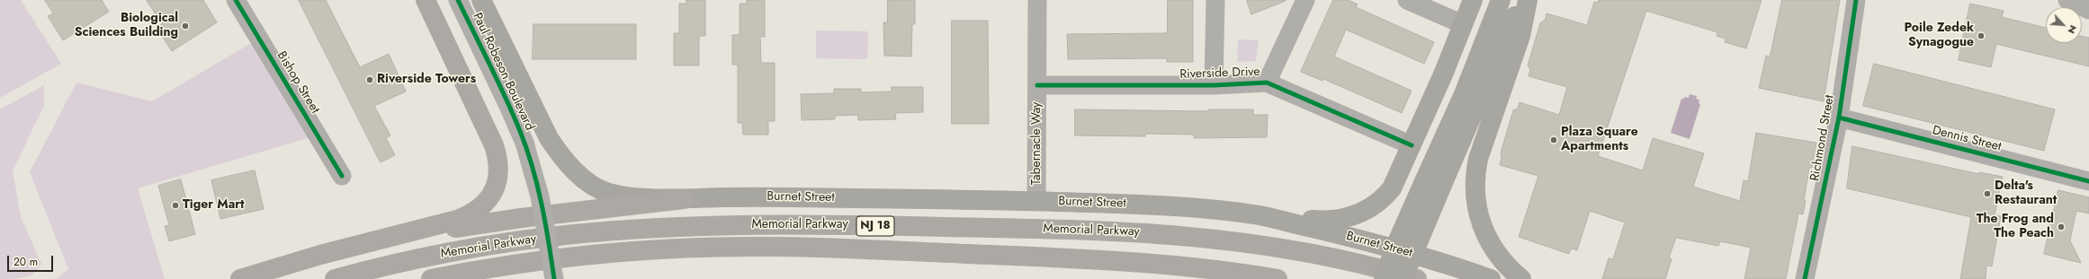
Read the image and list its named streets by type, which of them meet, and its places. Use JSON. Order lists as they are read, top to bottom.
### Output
{
  "streets": {
    "highway": ["Memorial Parkway", "NJ 18"],
    "main road": ["Burnet Street"],
    "street": [
      "Paul Robeson Boulevard",
      "Riverside Drive",
      "Bishop Street",
      "Richmond Street",
      "Dennis Street",
      "Tabernacle Way"
    ]
  },
  "crossings": [
    ["Riverside Drive", "Tabernacle Way"],
    ["Richmond Street", "Dennis Street"],
    ["Tabernacle Way", "Burnet Street"]
  ],
  "places": [
    "Biological Sciences Building",
    "Poile Zedek Synagogue",
    "Riverside Towers",
    "Plaza Square Apartments",
    "Delta's Restaurant",
    "Tiger Mart",
    "The Frog and The Peach"
  ],
  "scale_bar": "20 m",
  "north": "bottom right"
}
